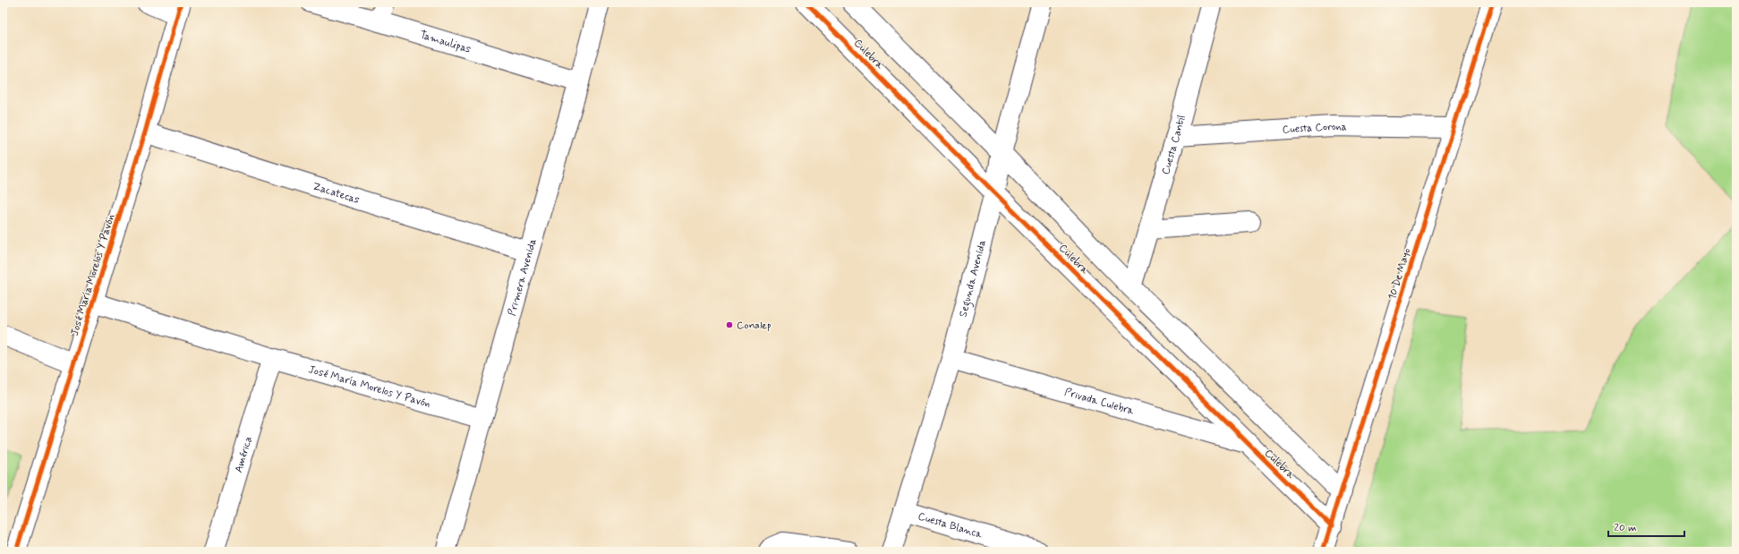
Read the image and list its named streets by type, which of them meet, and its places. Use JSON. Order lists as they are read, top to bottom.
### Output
{
  "streets": {
    "street": [
      "Tamaulipas",
      "Culebra",
      "Cuesta Corona",
      "Cuesta Cantil",
      "Zacatecas",
      "10 De Mayo",
      "José María Morelos Y Pavón",
      "Primera Avenida",
      "Segunda Avenida",
      "Privada Culebra",
      "América",
      "Cuesta Blanca"
    ]
  },
  "crossings": [
    ["Tamaulipas", "Primera Avenida"],
    ["Culebra", "Cuesta Cantil"],
    ["Culebra", "10 De Mayo"],
    ["Culebra", "Segunda Avenida"],
    ["Culebra", "Privada Culebra"],
    ["Cuesta Corona", "Cuesta Cantil"],
    ["Cuesta Corona", "10 De Mayo"],
    ["Zacatecas", "José María Morelos Y Pavón"],
    ["Zacatecas", "Primera Avenida"],
    ["José María Morelos Y Pavón", "Primera Avenida"],
    ["José María Morelos Y Pavón", "América"],
    ["Segunda Avenida", "Privada Culebra"],
    ["Segunda Avenida", "Cuesta Blanca"]
  ],
  "places": ["Conalep"],
  "scale_bar": "20 m"
}
